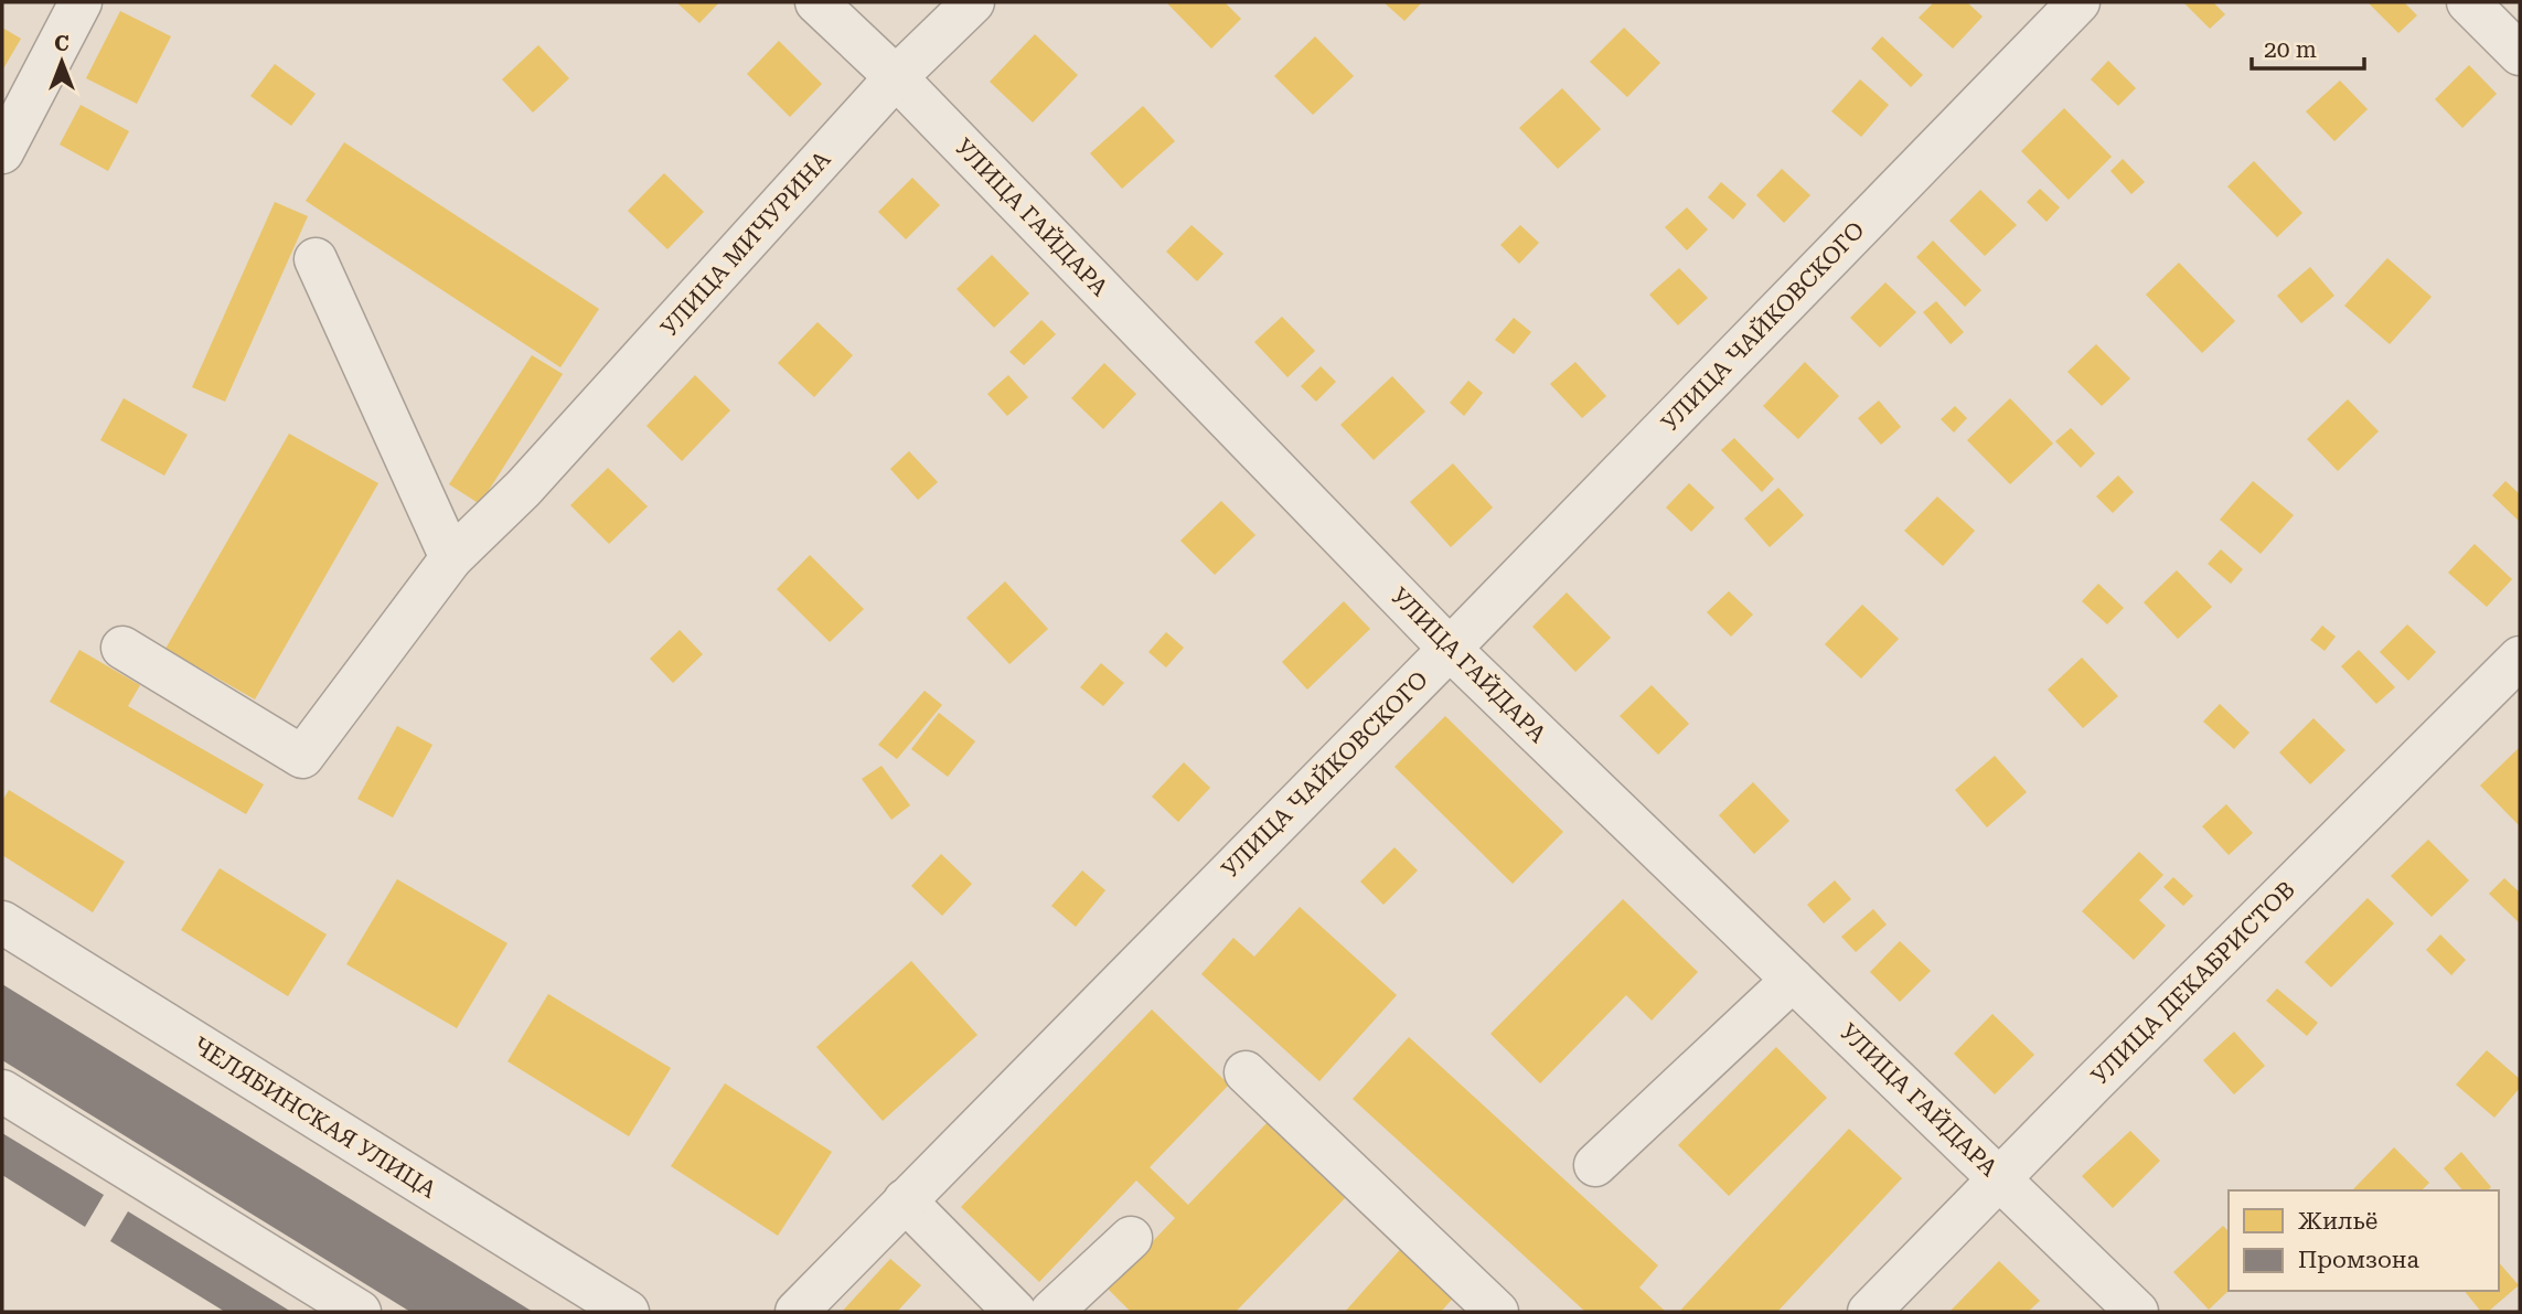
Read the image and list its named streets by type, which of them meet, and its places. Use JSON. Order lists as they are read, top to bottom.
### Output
{
  "streets": {
    "street": [
      "УЛИЦА ГАЙДАРА",
      "УЛИЦА МИЧУРИНА",
      "УЛИЦА ЧАЙКОВСКОГО",
      "УЛИЦА ДЕКАБРИСТОВ",
      "ЧЕЛЯБИНСКАЯ УЛИЦА"
    ]
  },
  "crossings": [
    ["УЛИЦА ГАЙДАРА", "УЛИЦА МИЧУРИНА"],
    ["УЛИЦА ГАЙДАРА", "УЛИЦА ЧАЙКОВСКОГО"],
    ["УЛИЦА ГАЙДАРА", "УЛИЦА ДЕКАБРИСТОВ"]
  ],
  "legend": ["Жильё", "Промзона"],
  "scale_bar": "20 m",
  "north": "top"
}
